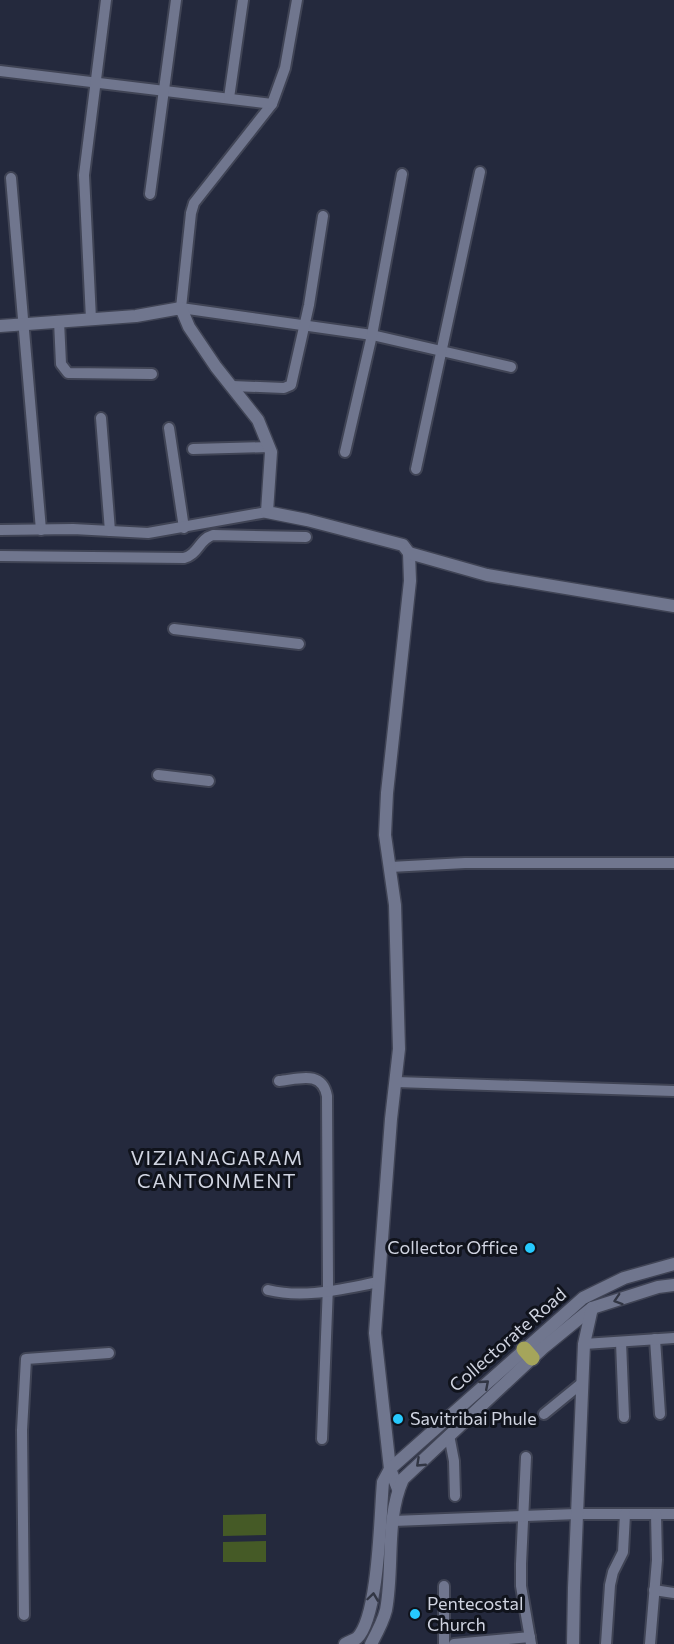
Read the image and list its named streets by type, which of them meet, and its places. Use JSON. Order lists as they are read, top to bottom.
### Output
{
  "streets": {
    "street": ["Collectorate Road"]
  },
  "districts": ["VIZIANAGARAM CANTONMENT"],
  "places": ["Collector Office", "Savitribai Phule", "Pentecostal Church"]
}
